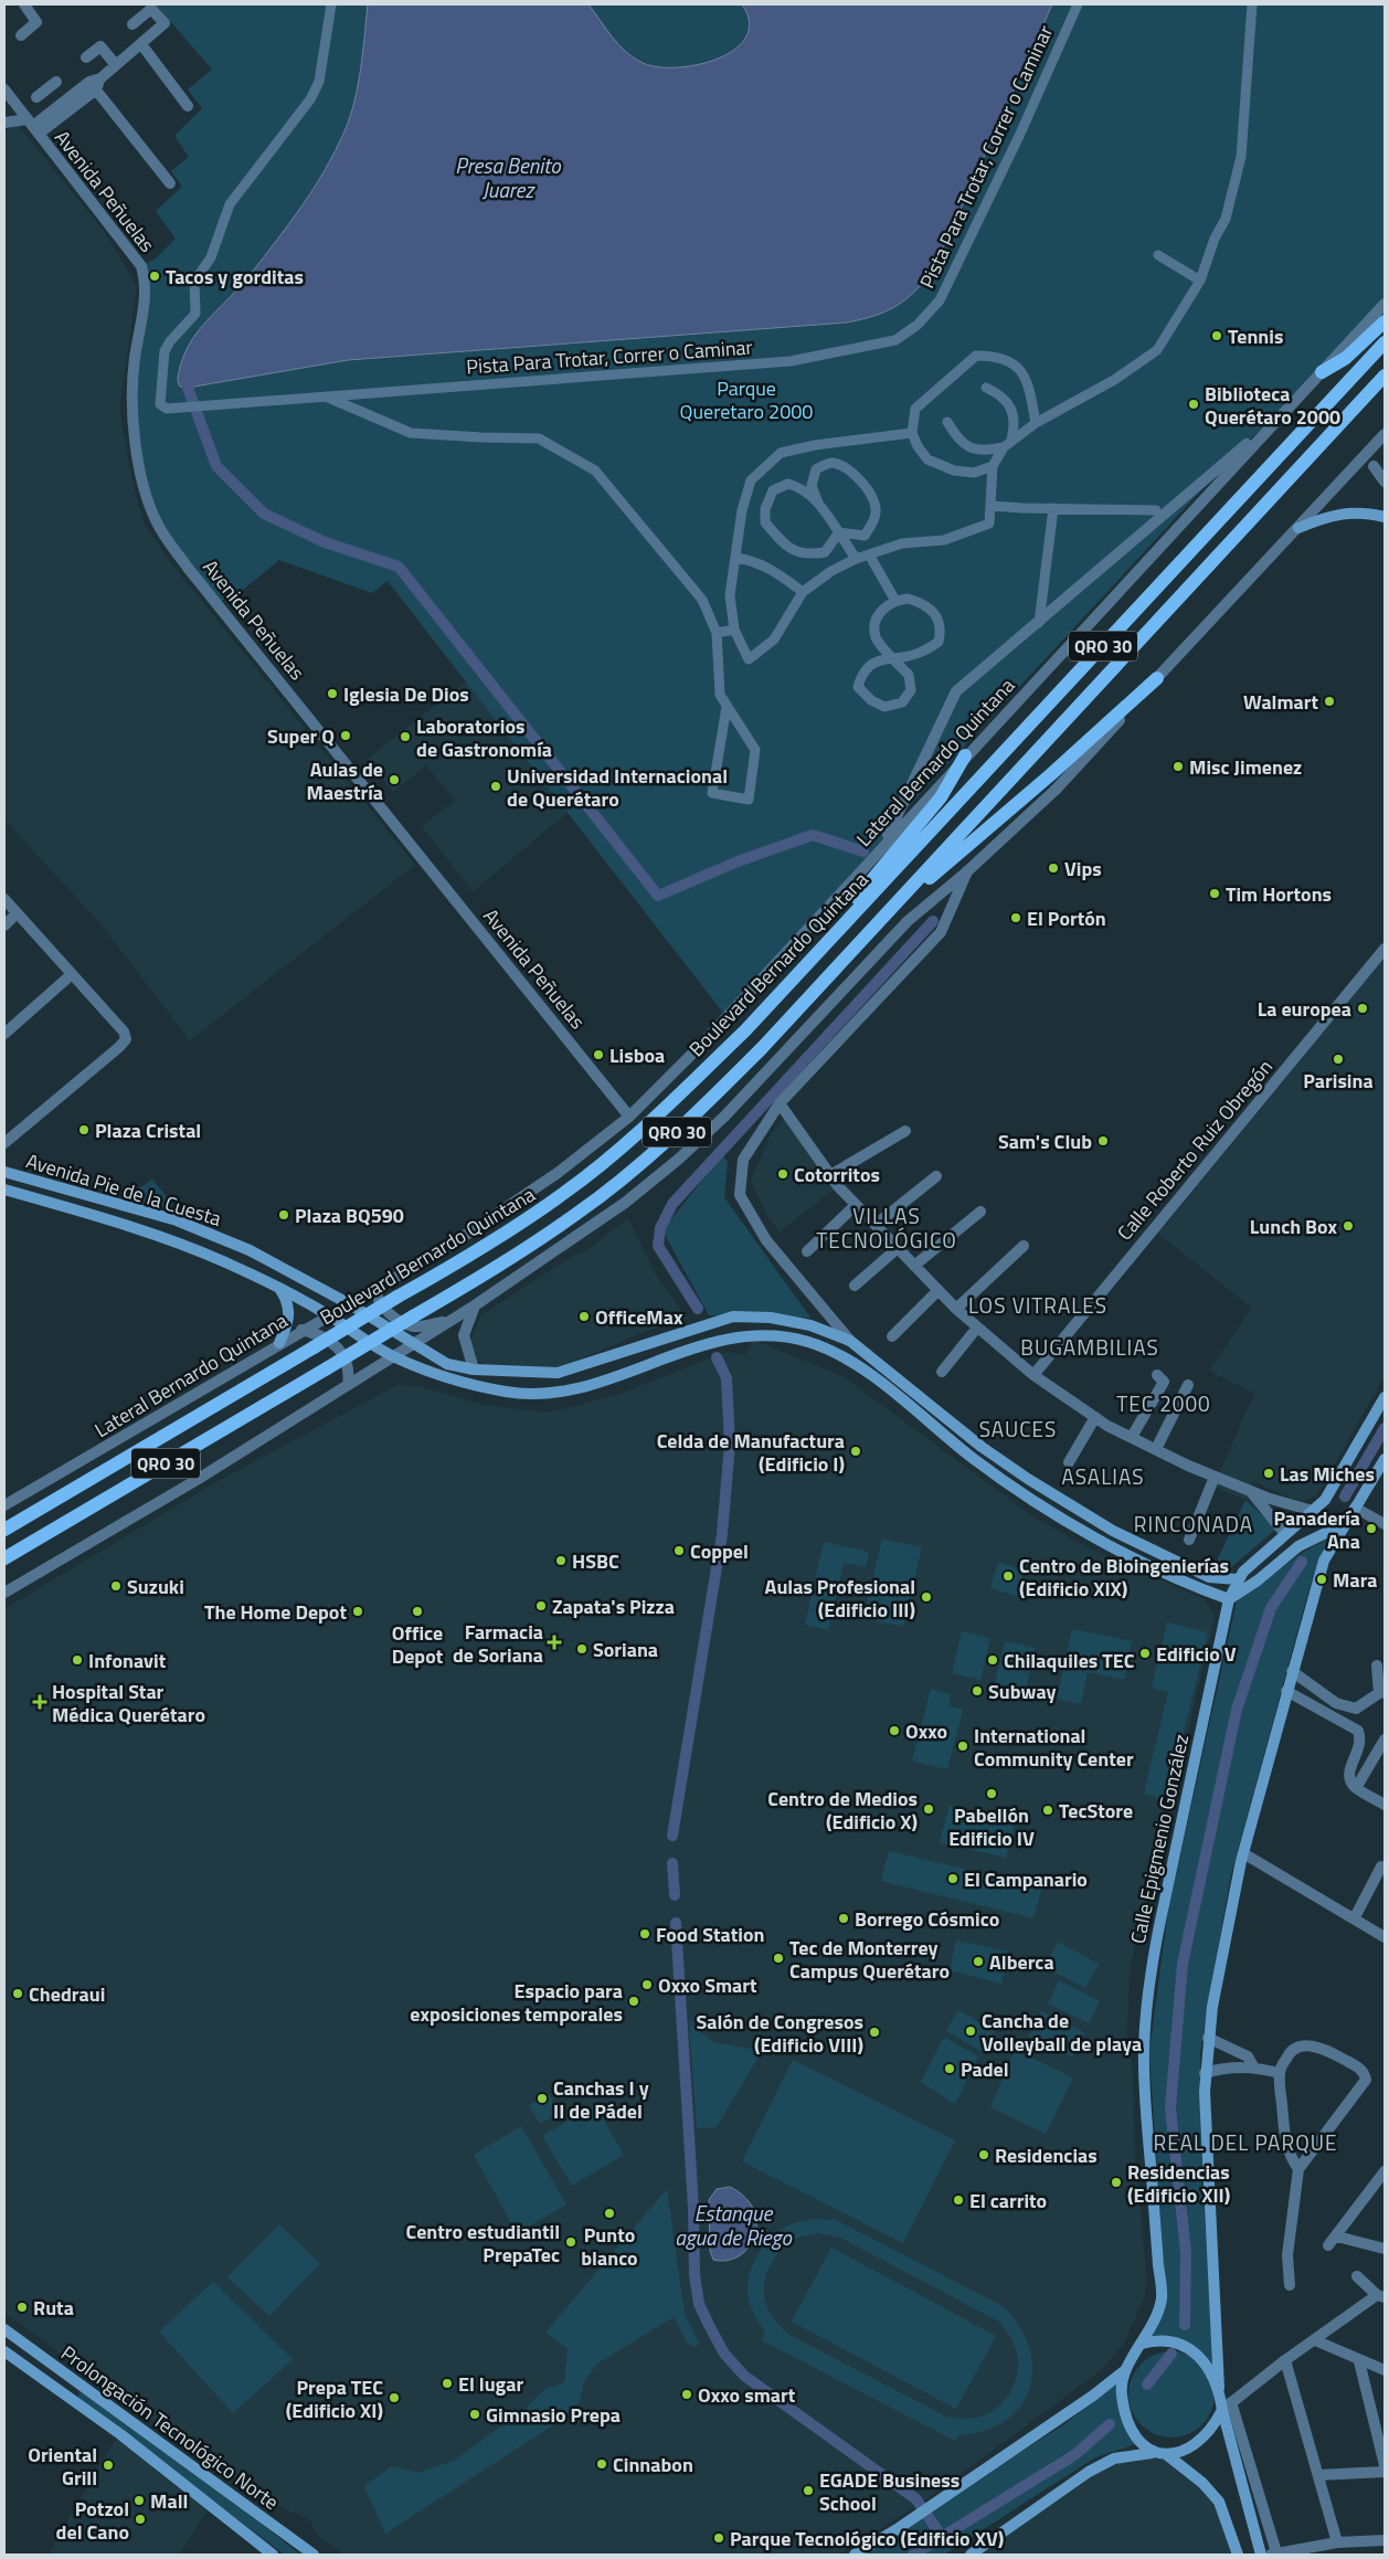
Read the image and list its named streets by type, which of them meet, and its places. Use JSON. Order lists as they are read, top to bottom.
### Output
{
  "streets": {
    "main road": [
      "QRO 30",
      "Boulevard Bernardo Quintana",
      "Avenida Pie de la Cuesta",
      "Calle Epigmenio González",
      "Prolongación Tecnológico Norte"
    ],
    "street": [
      "Pista Para Trotar, Correr o Caminar",
      "Avenida Peñuelas",
      "Lateral Bernardo Quintana",
      "Calle Roberto Ruiz Obregón"
    ]
  },
  "crossings": [
    ["Avenida Peñuelas", "Lateral Bernardo Quintana"],
    ["QRO 30", "Lateral Bernardo Quintana"],
    ["QRO 30", "Boulevard Bernardo Quintana"],
    ["Lateral Bernardo Quintana", "Boulevard Bernardo Quintana"],
    ["Lateral Bernardo Quintana", "Avenida Pie de la Cuesta"],
    ["Avenida Pie de la Cuesta", "Calle Epigmenio González"]
  ],
  "districts": [
    "VILLAS TECNOLÓGICO",
    "LOS VITRALES",
    "BUGAMBILIAS",
    "TEC 2000",
    "SAUCES",
    "ASALIAS",
    "RINCONADA",
    "REAL DEL PARQUE"
  ],
  "water": ["Presa Benito Juarez", "Estanque agua de Riego"],
  "parks": ["Parque Queretaro 2000"],
  "places": {
    "other": [
      "Tacos y gorditas",
      "Tennis",
      "Biblioteca Querétaro 2000",
      "Iglesia De Dios",
      "Walmart",
      "Super Q",
      "Laboratorios de Gastronomía",
      "Misc Jimenez",
      "Aulas de Maestría",
      "Universidad Internacional de Querétaro",
      "Vips",
      "Tim Hortons",
      "El Portón",
      "La europea",
      "Lisboa",
      "Parisina",
      "Plaza Cristal",
      "Sam's Club",
      "Cotorritos",
      "Plaza BQ590",
      "Lunch Box",
      "OfficeMax",
      "Celda de Manufactura (Edificio I)",
      "Las Miches",
      "Panadería Ana",
      "Coppel",
      "HSBC",
      "Centro de Bioingenierías (Edificio XIX)",
      "Mara",
      "Suzuki",
      "Aulas Profesional (Edificio III)",
      "Zapata's Pizza",
      "The Home Depot",
      "Office Depot",
      "Soriana",
      "Edificio V",
      "Infonavit",
      "Chilaquiles TEC",
      "Subway",
      "Oxxo",
      "International Community Center",
      "Pabellón Edificio IV",
      "Centro de Medios (Edificio X)",
      "TecStore",
      "El Campanario",
      "Borrego Cósmico",
      "Food Station",
      "Tec de Monterrey Campus Querétaro",
      "Alberca",
      "Oxxo Smart",
      "Chedraui",
      "Espacio para exposiciones temporales",
      "Cancha de Volleyball de playa",
      "Salón de Congresos (Edificio VIII)",
      "Padel",
      "Canchas I y II de Pádel",
      "Residencias",
      "Residencias (Edificio XII)",
      "El carrito",
      "Punto blanco",
      "Centro estudiantil PrepaTec",
      "Ruta",
      "El lugar",
      "Oxxo smart",
      "Prepa TEC (Edificio XI)",
      "Gimnasio Prepa",
      "Cinnabon",
      "Oriental Grill",
      "EGADE Business School",
      "Mall",
      "Potzol del Cano",
      "Parque Tecnológico (Edificio XV)"
    ],
    "health": ["Farmacia de Soriana", "Hospital Star Médica Querétaro"]
  }
}
